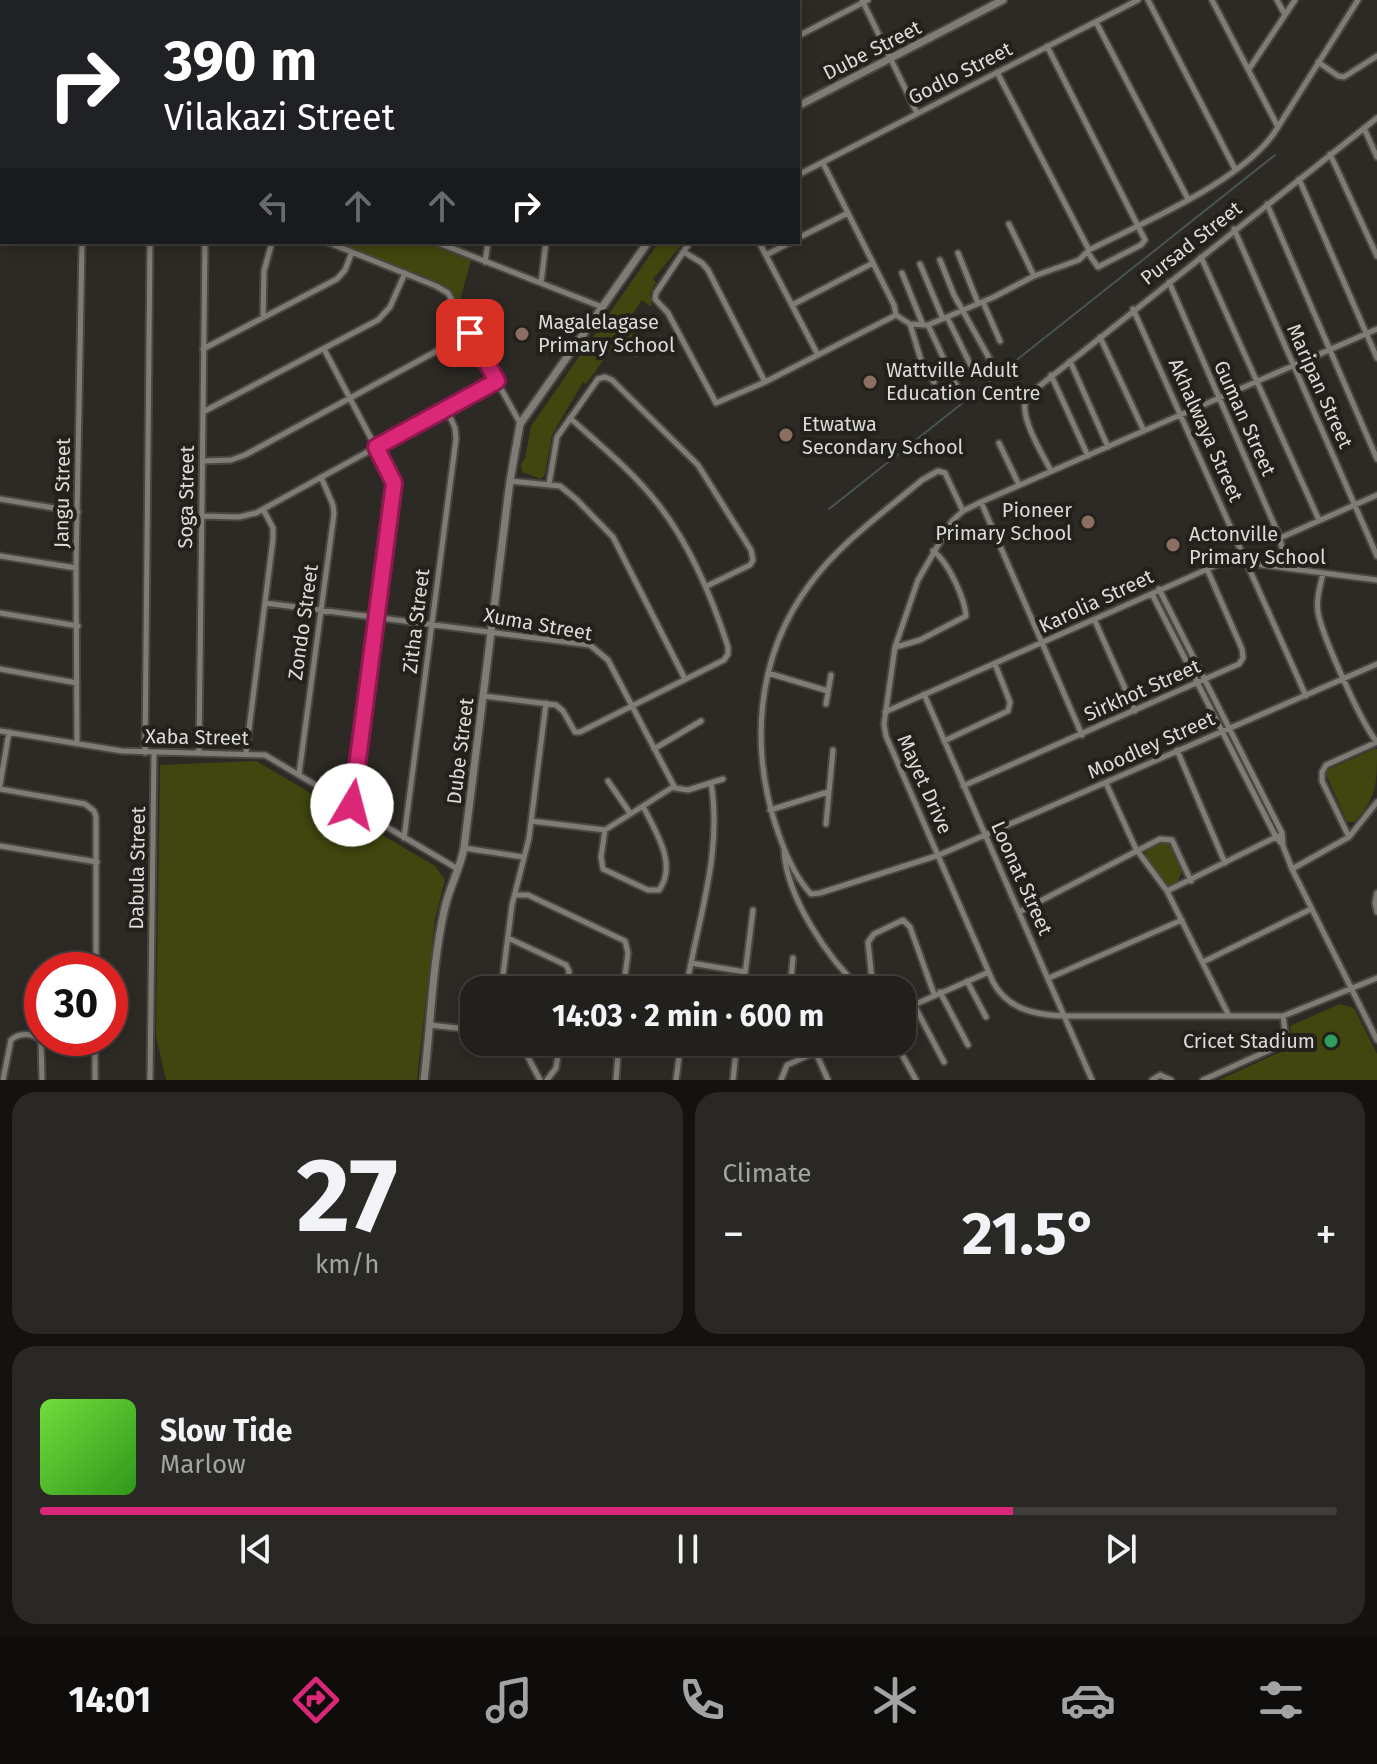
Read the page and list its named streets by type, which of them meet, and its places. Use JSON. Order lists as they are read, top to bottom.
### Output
{
  "streets": {
    "street": [
      "Dube Street",
      "Godlo Street",
      "Pursad Street",
      "Maripan Street",
      "Guman Street",
      "Akhalwaya Street",
      "Jangu Street",
      "Soga Street",
      "Karolia Street",
      "Zitha Street",
      "Zondo Street",
      "Xuma Street",
      "Sirkhot Street",
      "Xaba Street",
      "Moodley Street",
      "Mayet Drive",
      "Dabula Street",
      "Loonat Street"
    ]
  },
  "crossings": [
    ["Dube Street", "Xuma Street"],
    ["Dube Street", "Xaba Street"],
    ["Pursad Street", "Maripan Street"],
    ["Pursad Street", "Guman Street"],
    ["Pursad Street", "Akhalwaya Street"],
    ["Pursad Street", "Mayet Drive"],
    ["Maripan Street", "Mayet Drive"],
    ["Guman Street", "Karolia Street"],
    ["Guman Street", "Mayet Drive"],
    ["Akhalwaya Street", "Karolia Street"],
    ["Akhalwaya Street", "Moodley Street"],
    ["Akhalwaya Street", "Mayet Drive"],
    ["Jangu Street", "Xaba Street"],
    ["Soga Street", "Xaba Street"],
    ["Karolia Street", "Sirkhot Street"],
    ["Karolia Street", "Mayet Drive"],
    ["Karolia Street", "Loonat Street"],
    ["Zitha Street", "Xuma Street"],
    ["Zitha Street", "Xaba Street"],
    ["Zondo Street", "Xuma Street"],
    ["Zondo Street", "Xaba Street"],
    ["Sirkhot Street", "Loonat Street"],
    ["Xaba Street", "Dabula Street"],
    ["Moodley Street", "Mayet Drive"],
    ["Moodley Street", "Loonat Street"],
    ["Mayet Drive", "Loonat Street"]
  ],
  "places": [
    "Magalelagase Primary School",
    "Wattville Adult Education Centre",
    "Etwatwa Secondary School",
    "Pioneer Primary School",
    "Actonville Primary School",
    "Cricet Stadium"
  ],
  "page": {
    "turn": ["390 m", "Vilakazi Street"],
    "limit": "30",
    "trip": "14:03 · 2 min · 600 m",
    "tile": [
      ["27", "km/h"],
      "Climate"
    ],
    "heat": ["−", "21.5°", "+"],
    "song": ["Slow Tide", "Marlow"],
    "tabs": "14:01"
  }
}
